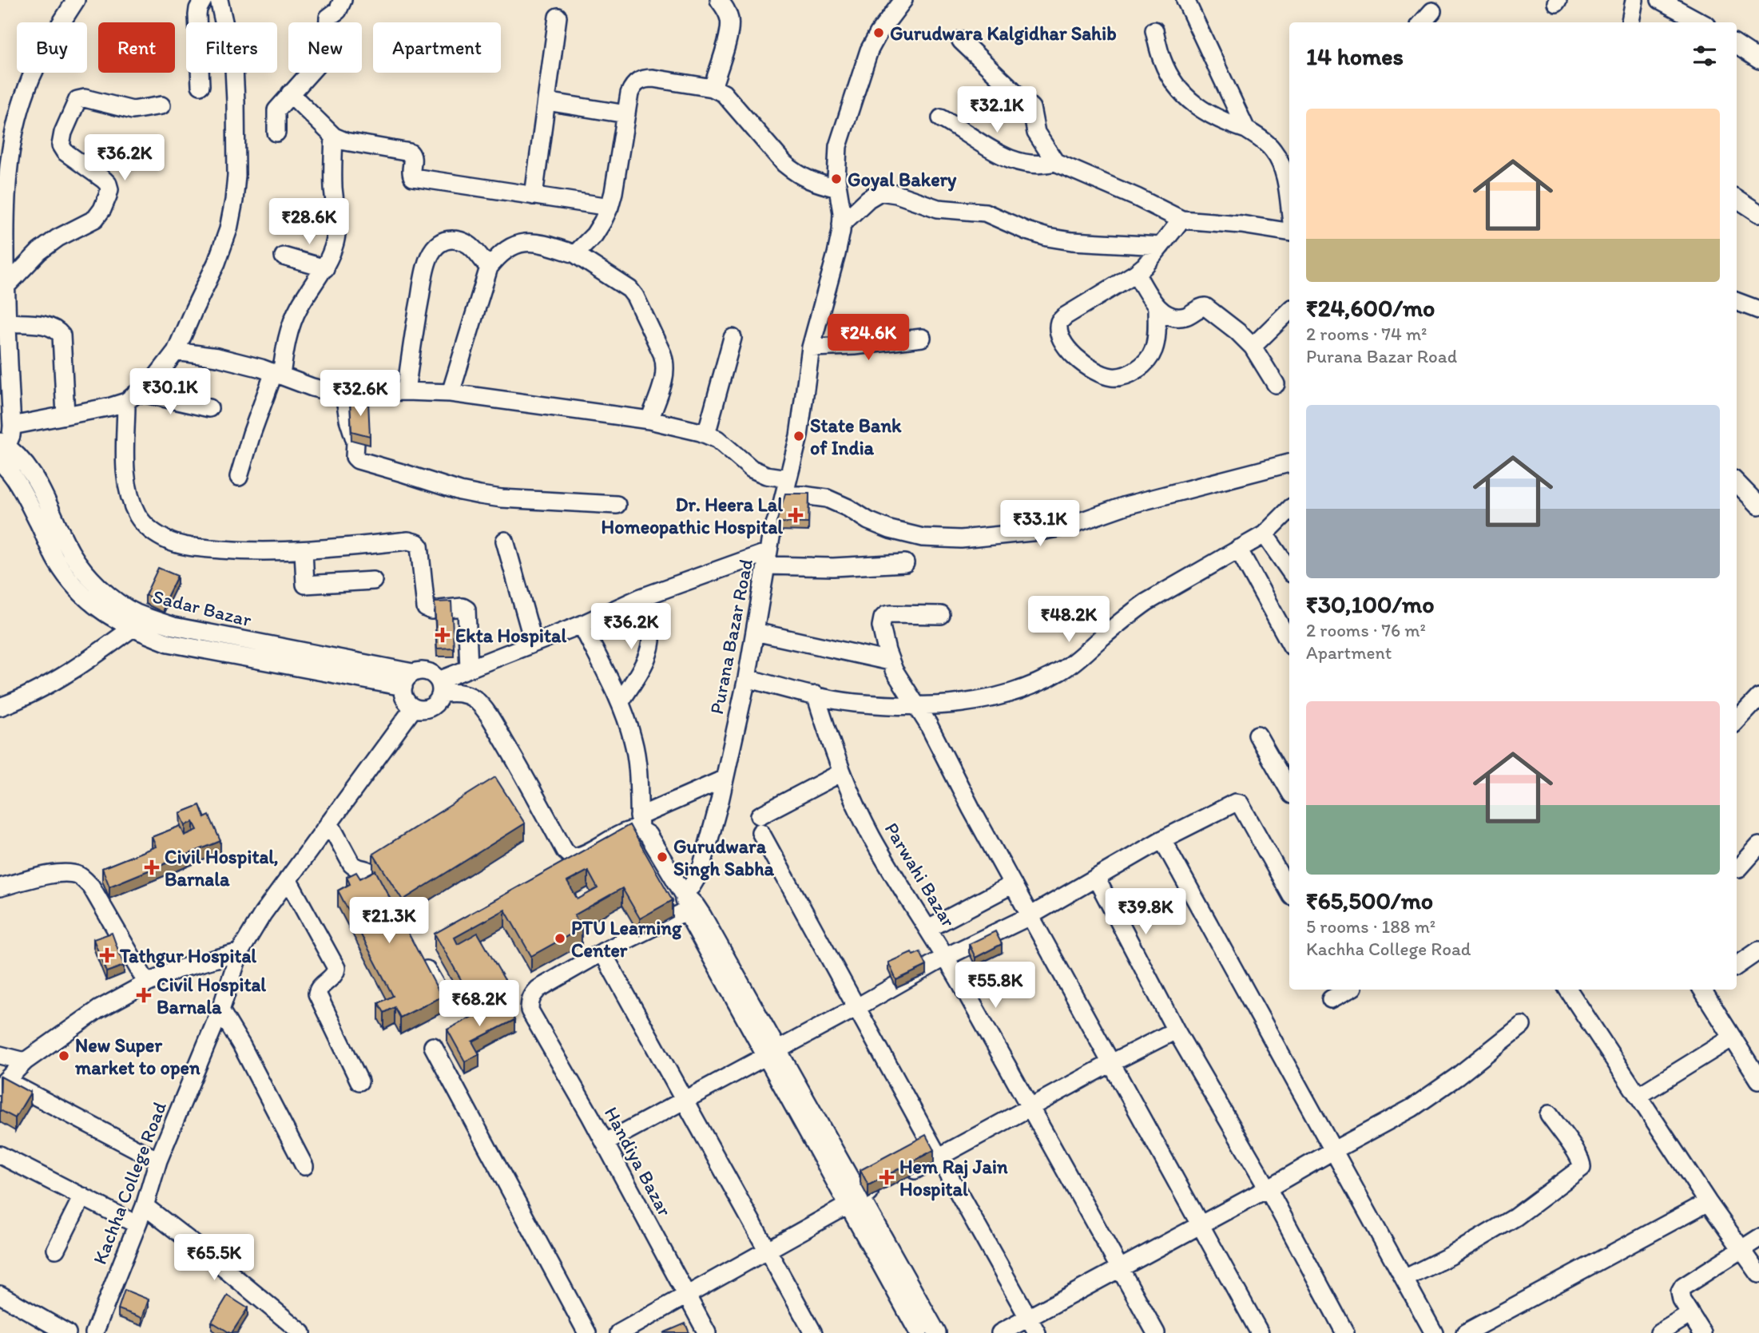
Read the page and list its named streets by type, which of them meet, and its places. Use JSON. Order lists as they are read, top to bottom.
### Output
{
  "streets": {
    "street": [
      "Sadar Bazar",
      "Purana Bazar Road",
      "Parwahi Bazar",
      "Handiya Bazar",
      "Kachha College Road"
    ]
  },
  "crossings": [
    ["Sadar Bazar", "Kachha College Road"]
  ],
  "places": {
    "other": [
      "Gurudwara Kalgidhar Sahib",
      "Goyal Bakery",
      "State Bank of India",
      "Gurudwara Singh Sabha",
      "PTU Learning Center",
      "New Super market to open"
    ],
    "health": [
      "Dr. Heera Lal Homeopathic Hospital",
      "Ekta Hospital",
      "Civil Hospital, Barnala",
      "Tathgur Hospital",
      "Civil Hospital Barnala",
      "Hem Raj Jain Hospital"
    ]
  },
  "page": {
    "chip": [
      "Buy",
      "Rent",
      "Filters",
      "New",
      "Apartment"
    ],
    "heading": "14 homes",
    "price": [
      "₹32.1K",
      "₹36.2K",
      "₹28.6K",
      "₹24.6K",
      "₹30.1K",
      "₹32.6K",
      "₹33.1K",
      "₹48.2K",
      "₹36.2K",
      "₹39.8K",
      "₹21.3K",
      "₹55.8K",
      "₹68.2K",
      "₹65.5K"
    ],
    "list": [
      {
        "name": "₹24,600/mo",
        "note": "2 rooms · 74 m² · Purana Bazar Road"
      },
      {
        "name": "₹30,100/mo",
        "note": "2 rooms · 76 m² · Apartment"
      },
      {
        "name": "₹65,500/mo",
        "note": "5 rooms · 188 m² · Kachha College Road"
      }
    ]
  }
}
